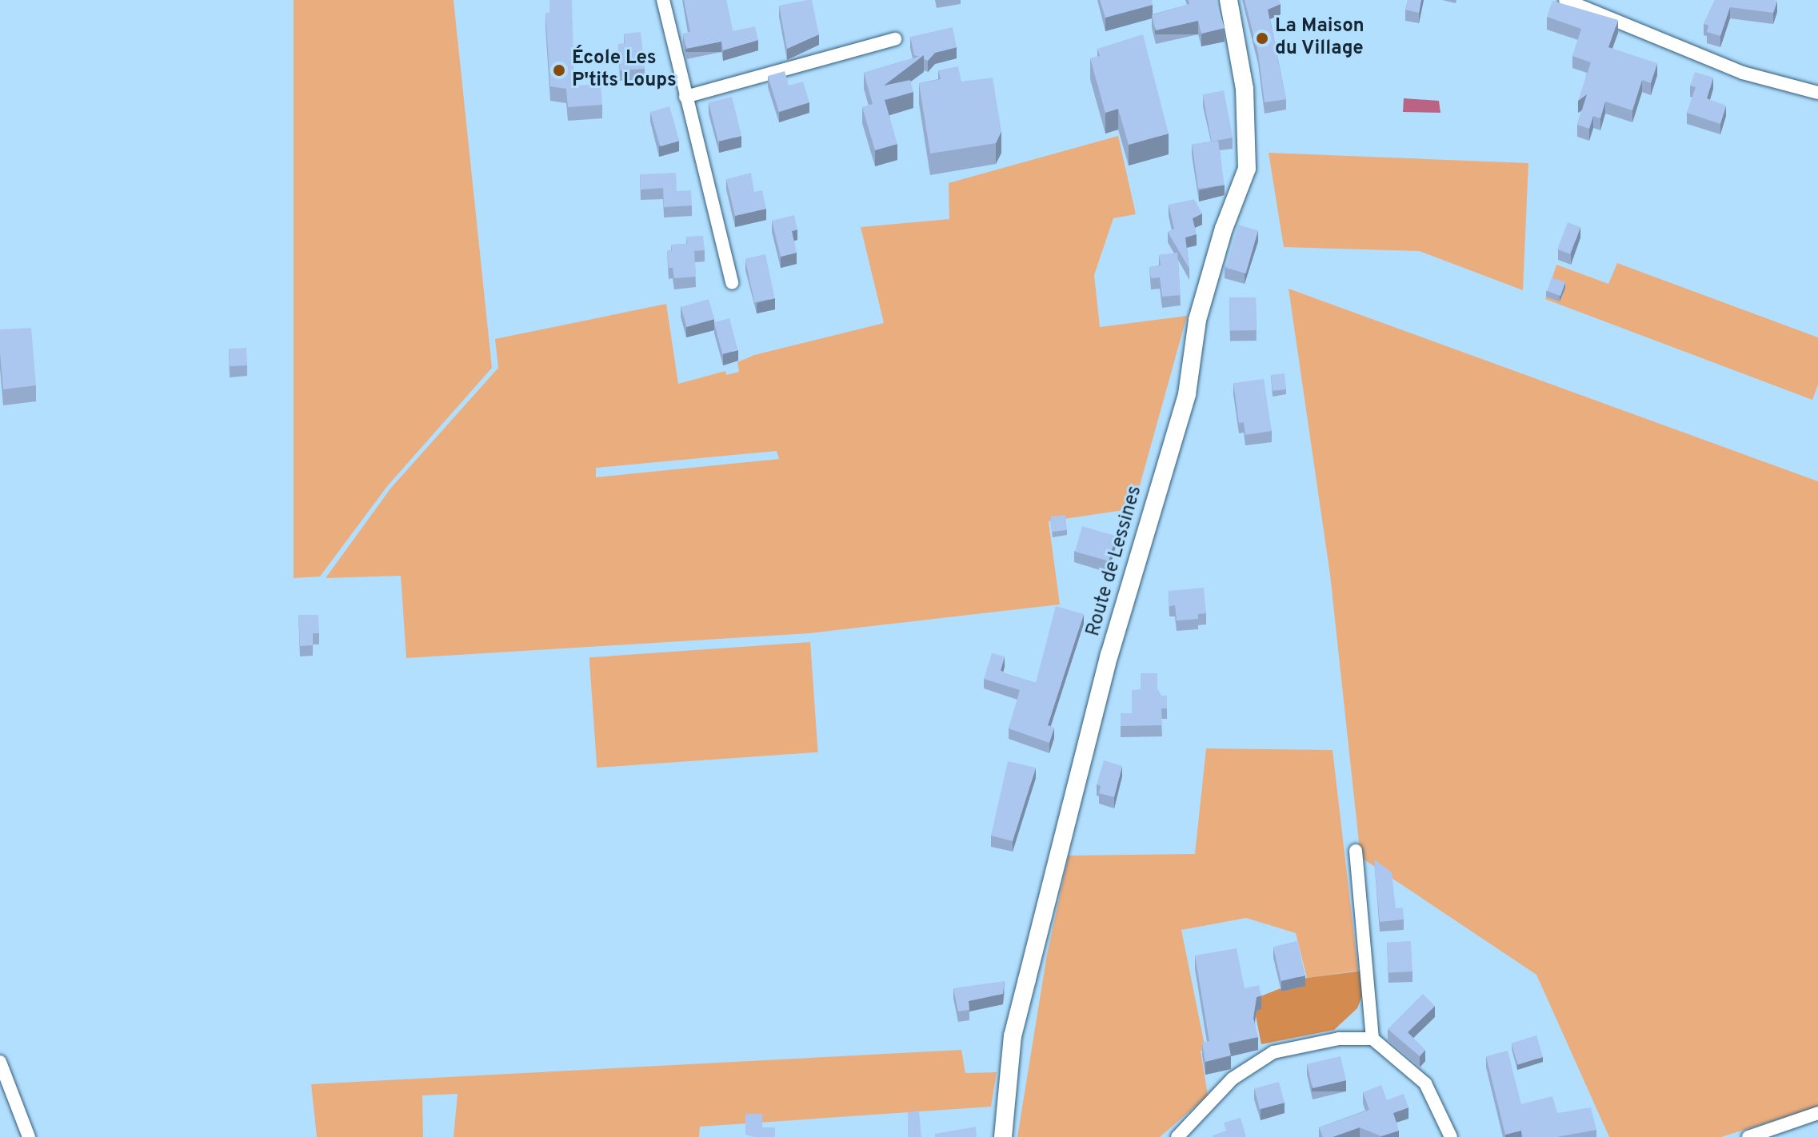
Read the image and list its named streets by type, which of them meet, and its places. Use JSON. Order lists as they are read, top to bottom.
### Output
{
  "streets": {
    "main road": ["Route de Lessines"]
  },
  "places": ["La Maison du Village", "École Les P'tits Loups"]
}
